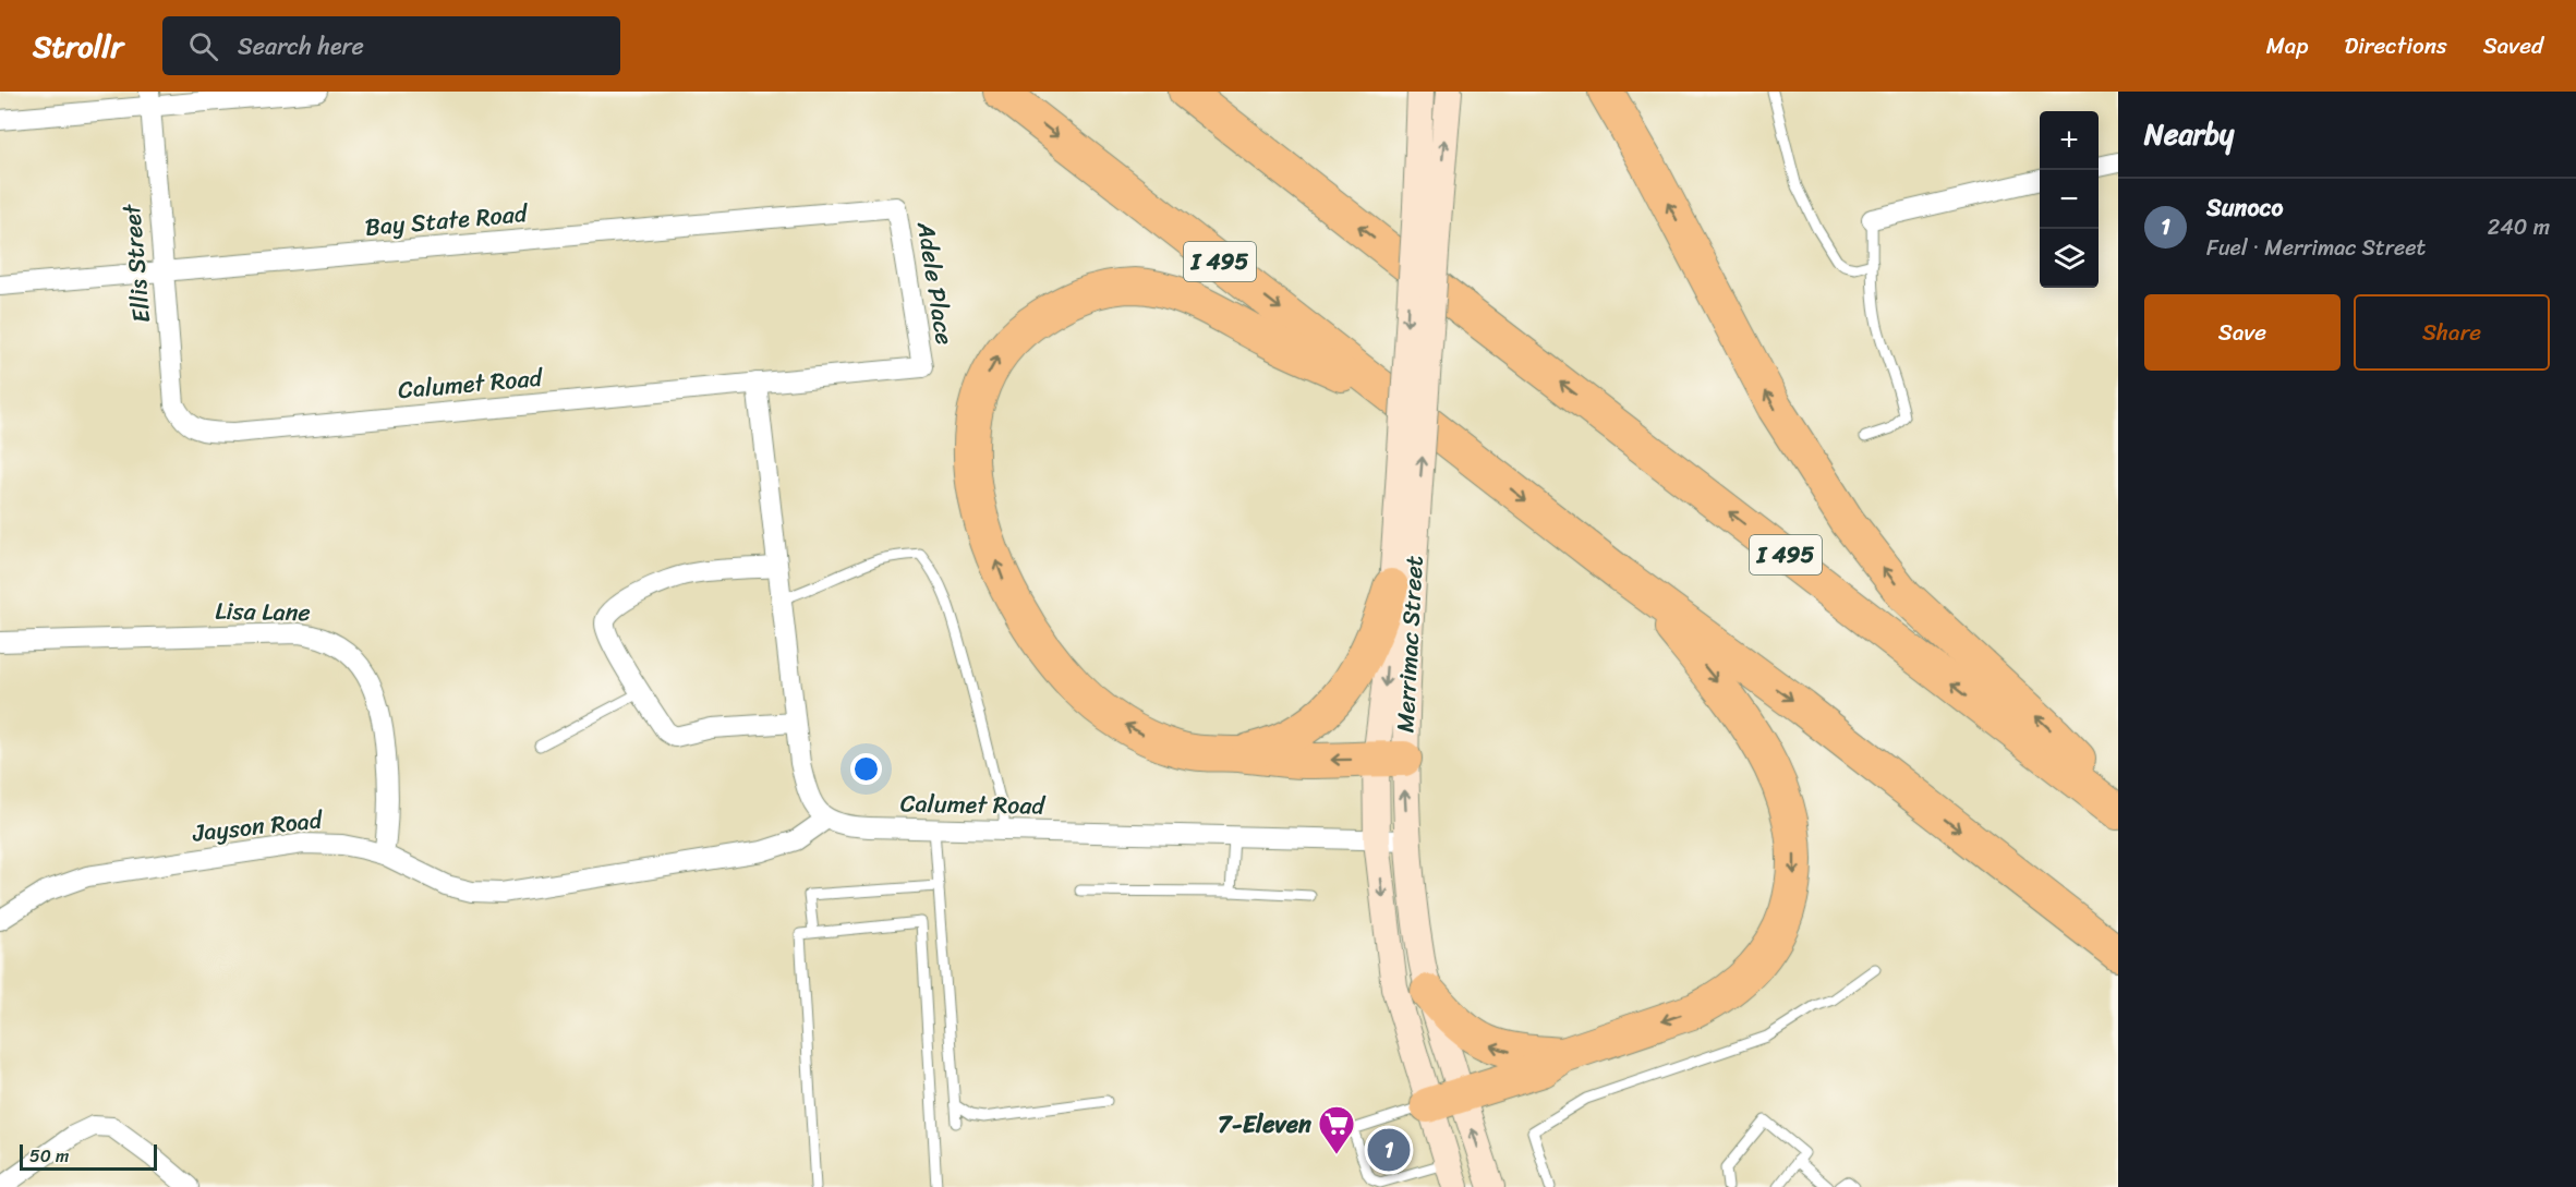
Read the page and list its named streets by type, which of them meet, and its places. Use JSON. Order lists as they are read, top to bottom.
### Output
{
  "streets": {
    "highway": ["I 495"],
    "main road": ["Merrimac Street"],
    "street": [
      "Bay State Road",
      "Ellis Street",
      "Adele Place",
      "Calumet Road",
      "Lisa Lane",
      "Jayson Road"
    ]
  },
  "crossings": [
    ["Bay State Road", "Ellis Street"],
    ["Bay State Road", "Adele Place"],
    ["Ellis Street", "Calumet Road"],
    ["Adele Place", "Calumet Road"],
    ["Calumet Road", "Merrimac Street"],
    ["Calumet Road", "Jayson Road"],
    ["Lisa Lane", "Jayson Road"]
  ],
  "places": {
    "supermarket": ["7-Eleven"]
  },
  "scale_bar": "50 m",
  "page": {
    "header": "Strollr",
    "search": "Search here",
    "nav": ["Map", "Directions", "Saved"],
    "heading": "Nearby",
    "map_buttons": ["+", "−"],
    "list": [
      {
        "mark": "1",
        "name": "Sunoco",
        "note": "Fuel · Merrimac Street",
        "value": "240 m"
      }
    ],
    "buttons": ["Save", "Share"],
    "pins": "1",
    "scale": "50 m"
  }
}
